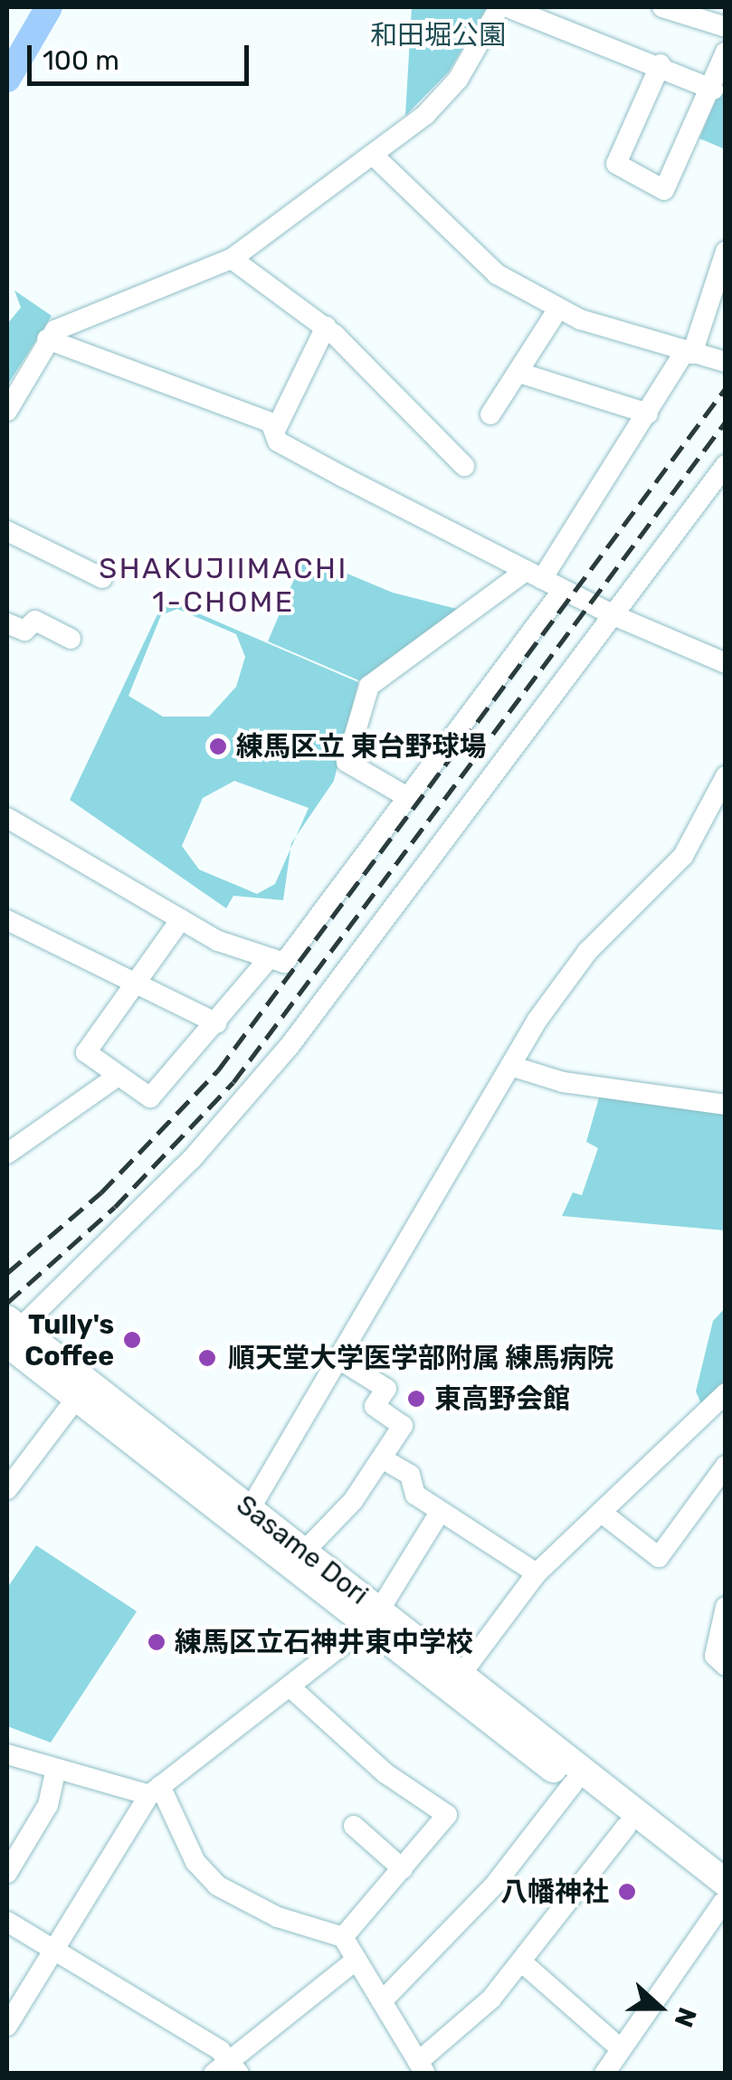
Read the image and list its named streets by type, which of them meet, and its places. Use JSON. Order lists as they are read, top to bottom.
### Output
{
  "streets": {
    "main road": ["Sasame Dori"]
  },
  "districts": ["SHAKUJIIMACHI 1-CHOME"],
  "parks": ["和田堀公園"],
  "places": [
    "練馬区立 東台野球場",
    "Tully's Coffee",
    "順天堂大学医学部附属 練馬病院",
    "東高野会館",
    "練馬区立石神井東中学校",
    "八幡神社"
  ],
  "scale_bar": "100 m",
  "north": "right"
}
